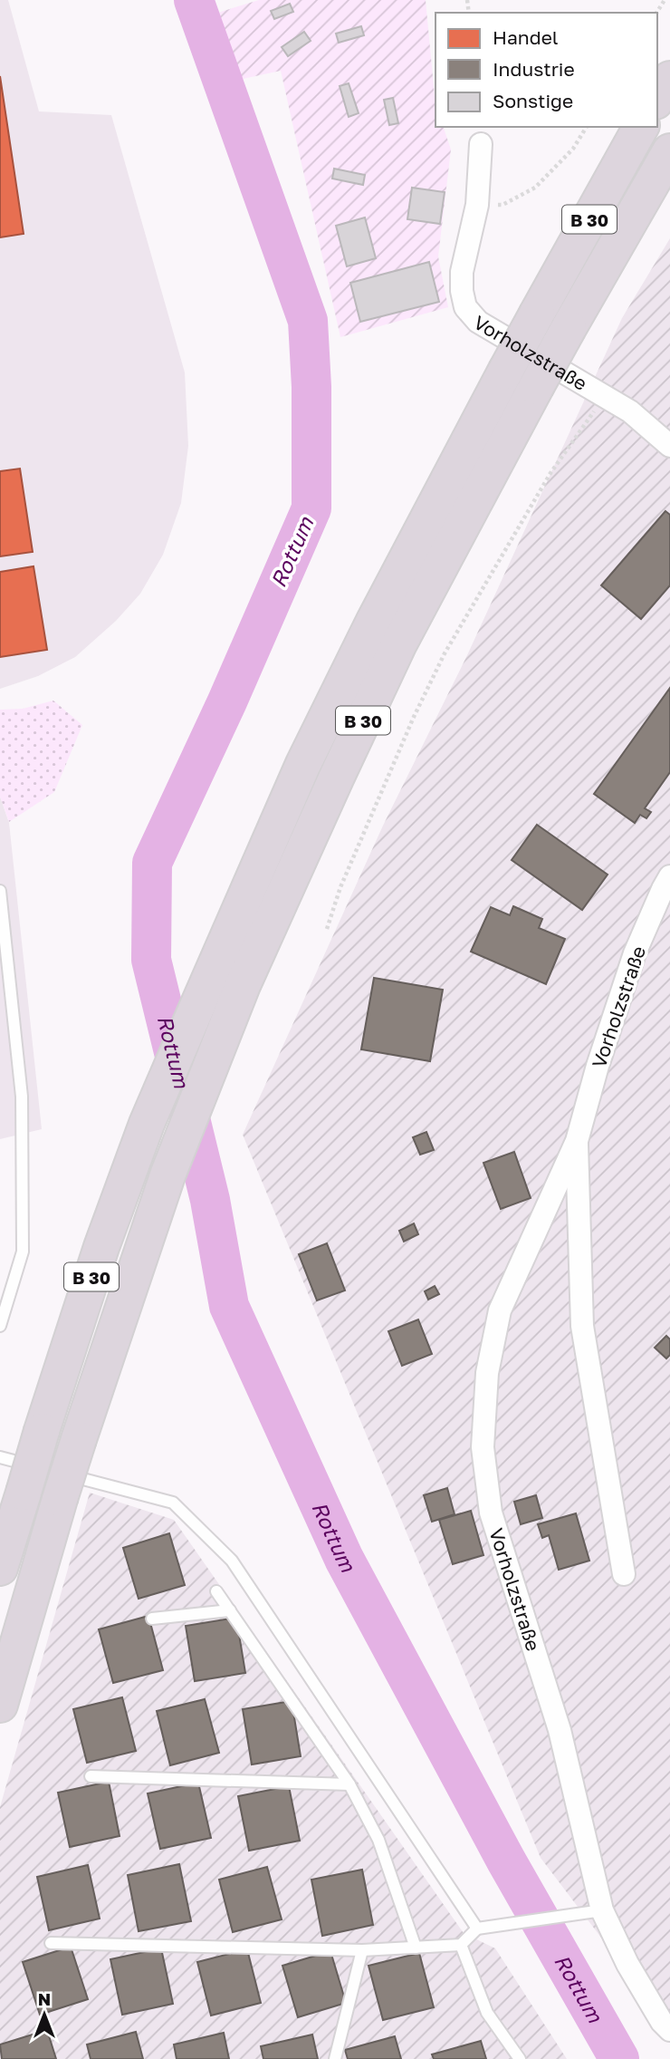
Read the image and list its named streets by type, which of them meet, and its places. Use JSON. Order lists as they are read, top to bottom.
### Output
{
  "streets": {
    "highway": ["B 30"],
    "street": ["Vorholzstraße"]
  },
  "water": ["Rottum"],
  "legend": ["Handel", "Industrie", "Sonstige"],
  "north": "top"
}
